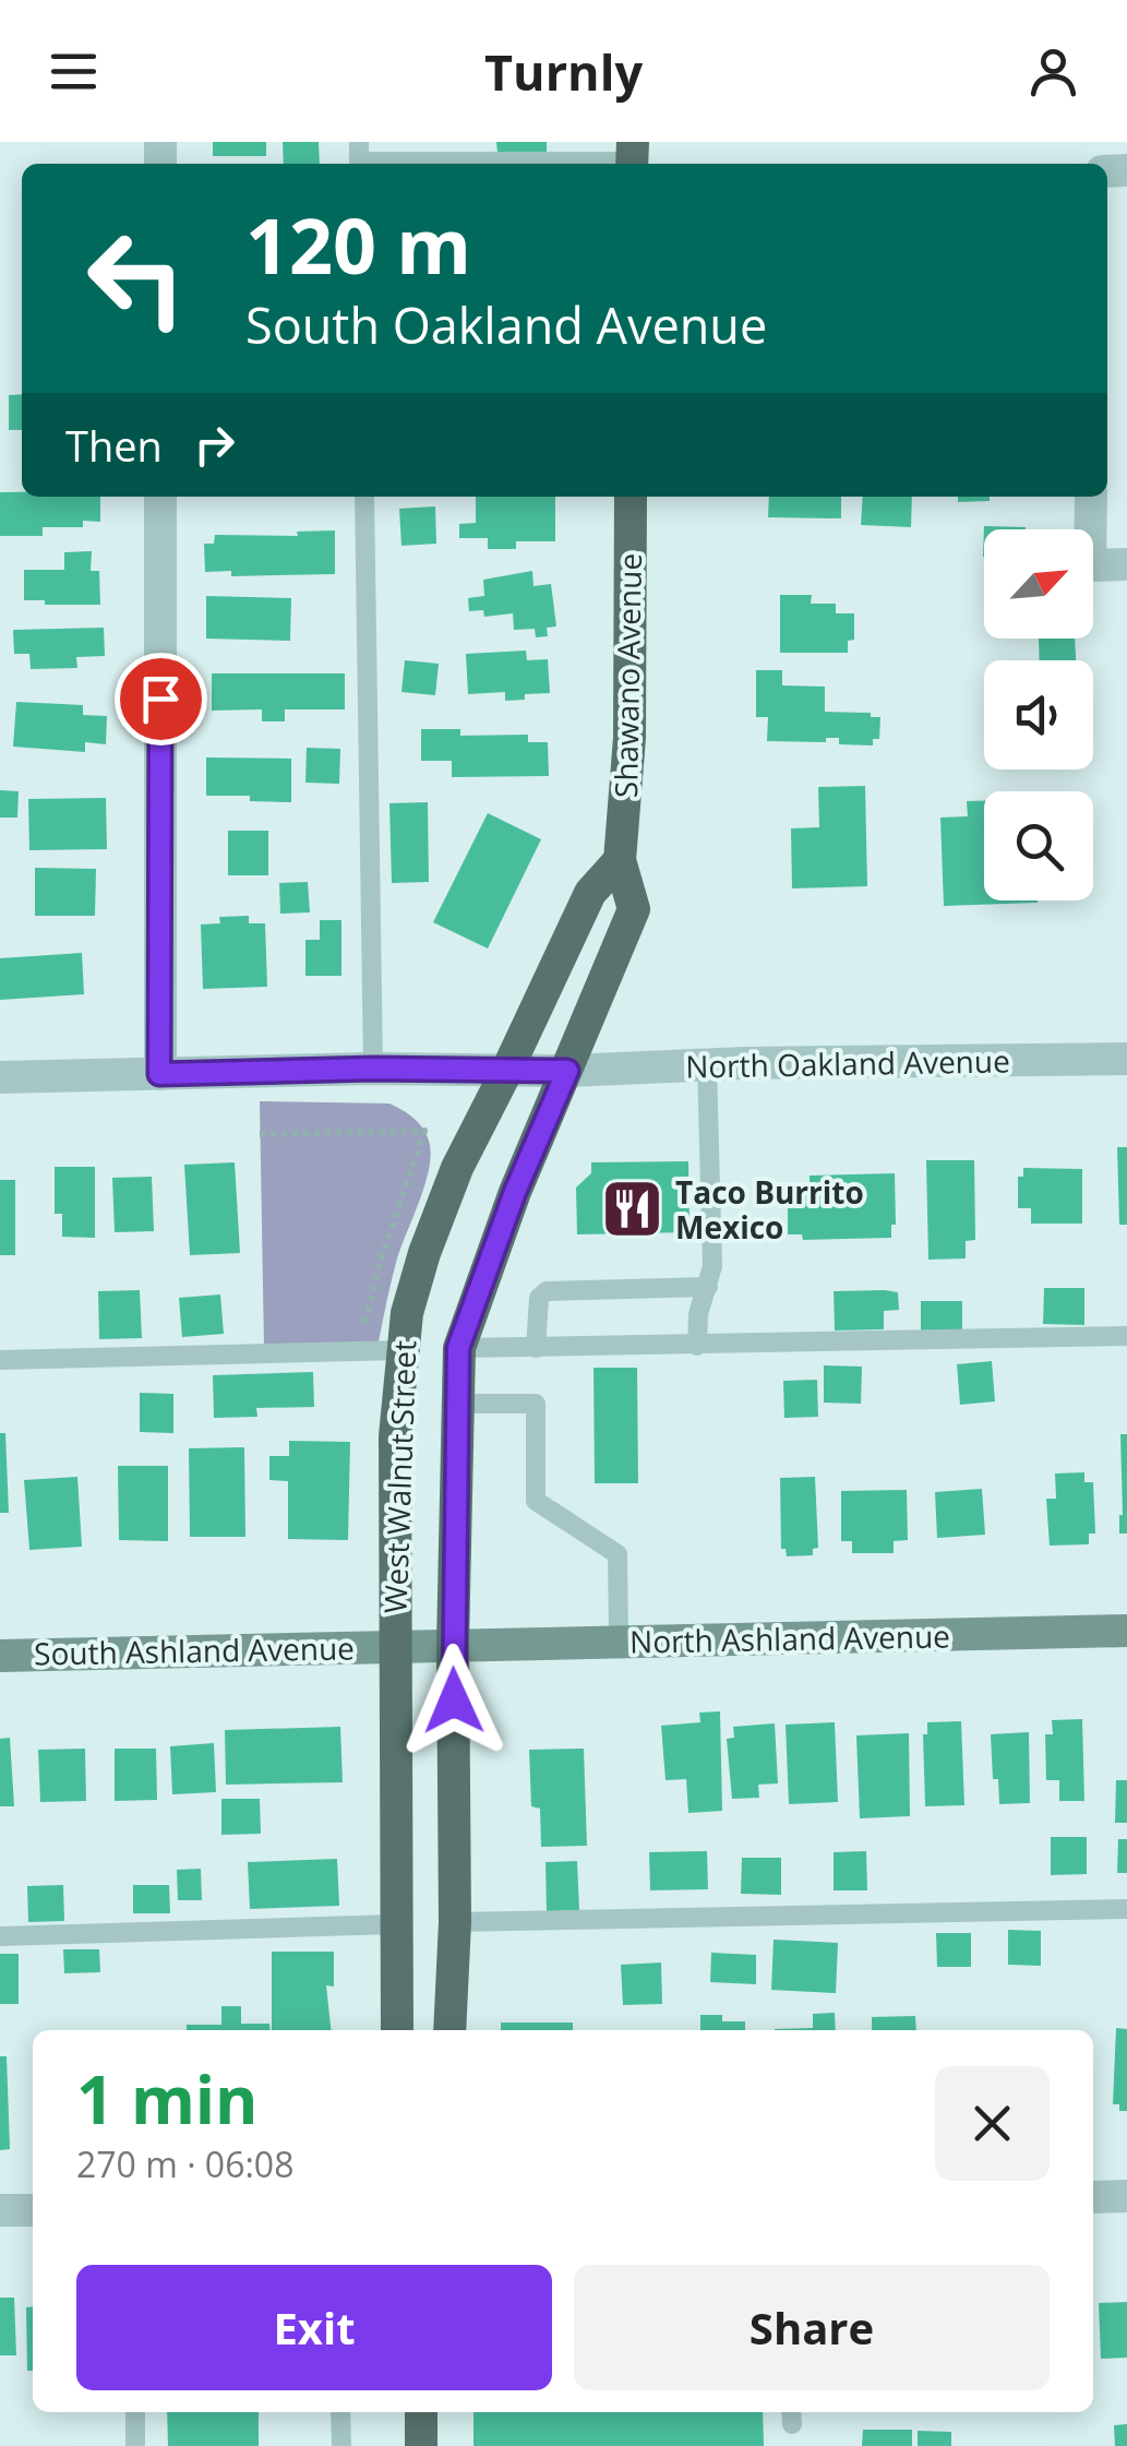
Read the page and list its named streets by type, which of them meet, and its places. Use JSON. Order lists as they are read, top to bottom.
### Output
{
  "streets": {
    "main road": ["Shawano Avenue", "West Walnut Street"],
    "street": ["North Oakland Avenue", "North Ashland Avenue", "South Ashland Avenue"]
  },
  "crossings": [
    ["Shawano Avenue", "North Oakland Avenue"],
    ["Shawano Avenue", "West Walnut Street"],
    ["North Oakland Avenue", "West Walnut Street"],
    ["West Walnut Street", "North Ashland Avenue"],
    ["West Walnut Street", "South Ashland Avenue"],
    ["North Ashland Avenue", "South Ashland Avenue"]
  ],
  "places": {
    "restaurant": ["Taco Burrito Mexico"]
  },
  "north": "top right",
  "page": {
    "header": "Turnly",
    "turn": ["120 m", "South Oakland Avenue"],
    "then": "Then",
    "heading": ["1 min", "270 m · 06:08"],
    "buttons": ["Exit", "Share"]
  }
}
